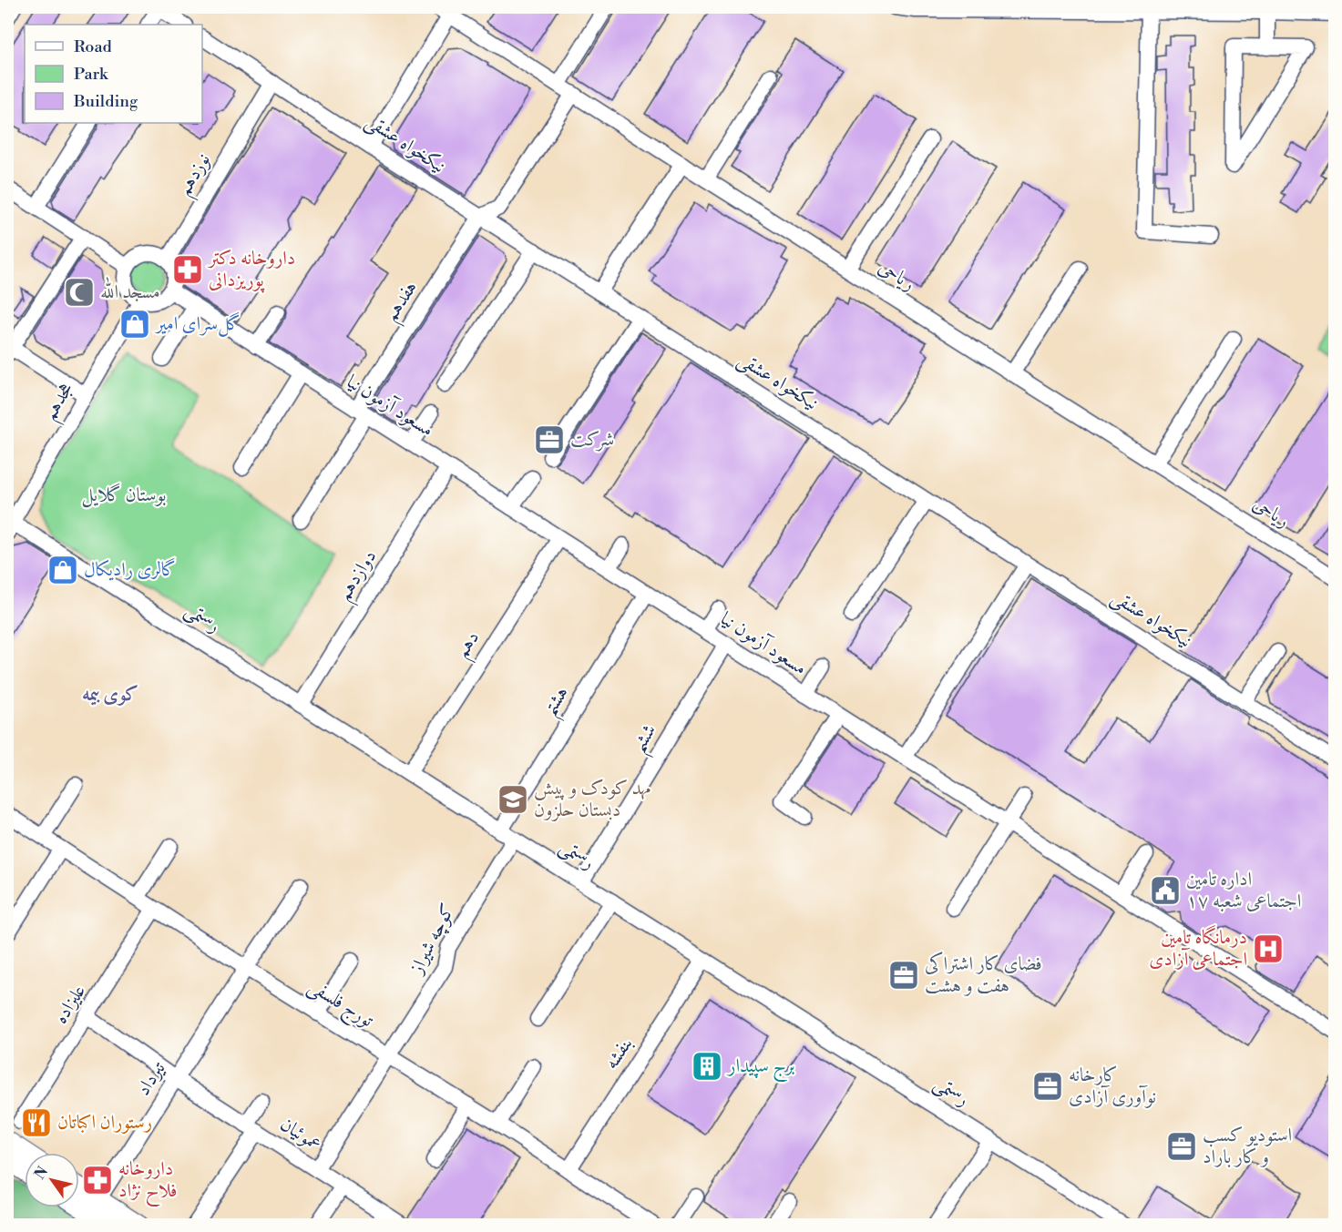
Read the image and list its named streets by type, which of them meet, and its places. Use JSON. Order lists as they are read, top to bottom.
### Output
{
  "streets": {
    "street": [
      "نیکخواه عشقی",
      "نوزدهم",
      "ریاحی",
      "هفدهم",
      "هجدهم",
      "مسعود آزمون نیا",
      "دوازدهم",
      "رستمی",
      "دهم",
      "هشتم",
      "ششم",
      "کوچه شیراز",
      "تورج فلسفی",
      "علیزاده",
      "بنفشه",
      "تیرداد",
      "عموئیان"
    ]
  },
  "crossings": [
    ["نیکخواه عشقی", "نوزدهم"],
    ["نیکخواه عشقی", "هفدهم"],
    ["نوزدهم", "هجدهم"],
    ["نوزدهم", "مسعود آزمون نیا"],
    ["هفدهم", "مسعود آزمون نیا"],
    ["هجدهم", "مسعود آزمون نیا"],
    ["هجدهم", "رستمی"],
    ["مسعود آزمون نیا", "دوازدهم"],
    ["مسعود آزمون نیا", "دهم"],
    ["مسعود آزمون نیا", "هشتم"],
    ["مسعود آزمون نیا", "ششم"],
    ["دوازدهم", "رستمی"],
    ["رستمی", "دهم"],
    ["رستمی", "هشتم"],
    ["رستمی", "ششم"],
    ["رستمی", "کوچه شیراز"],
    ["رستمی", "بنفشه"],
    ["کوچه شیراز", "تورج فلسفی"],
    ["کوچه شیراز", "عموئیان"],
    ["تورج فلسفی", "علیزاده"],
    ["تورج فلسفی", "بنفشه"],
    ["تورج فلسفی", "تیرداد"],
    ["علیزاده", "عموئیان"],
    ["تیرداد", "عموئیان"]
  ],
  "districts": ["کوی بیمه"],
  "parks": ["بوستان گلایل"],
  "places": {
    "pharmacy": ["داروخانه دکتر پوریزدانی", "داروخانه فلاح نژاد"],
    "mosque": ["مسجد الله"],
    "shop": ["گل‌سرای امیر", "گالری رادیکال"],
    "office": [
      "شرکت",
      "فضای کار اشتراکی هفت و هشت",
      "کارخانه نوآوری آزادی",
      "استودیو کسب و کار باراد"
    ],
    "school or university": ["مهد کودک و پیش دبستان حلزون"],
    "public building": ["اداره تامین اجتماعی شعبه ۱۷"],
    "hospital": ["درمانگاه تامین اجتماعی آزادی"],
    "building": ["برج سپیدار"],
    "restaurant": ["رستوران اکباتان"]
  },
  "legend": ["Road", "Park", "Building"],
  "north": "top left"
}
